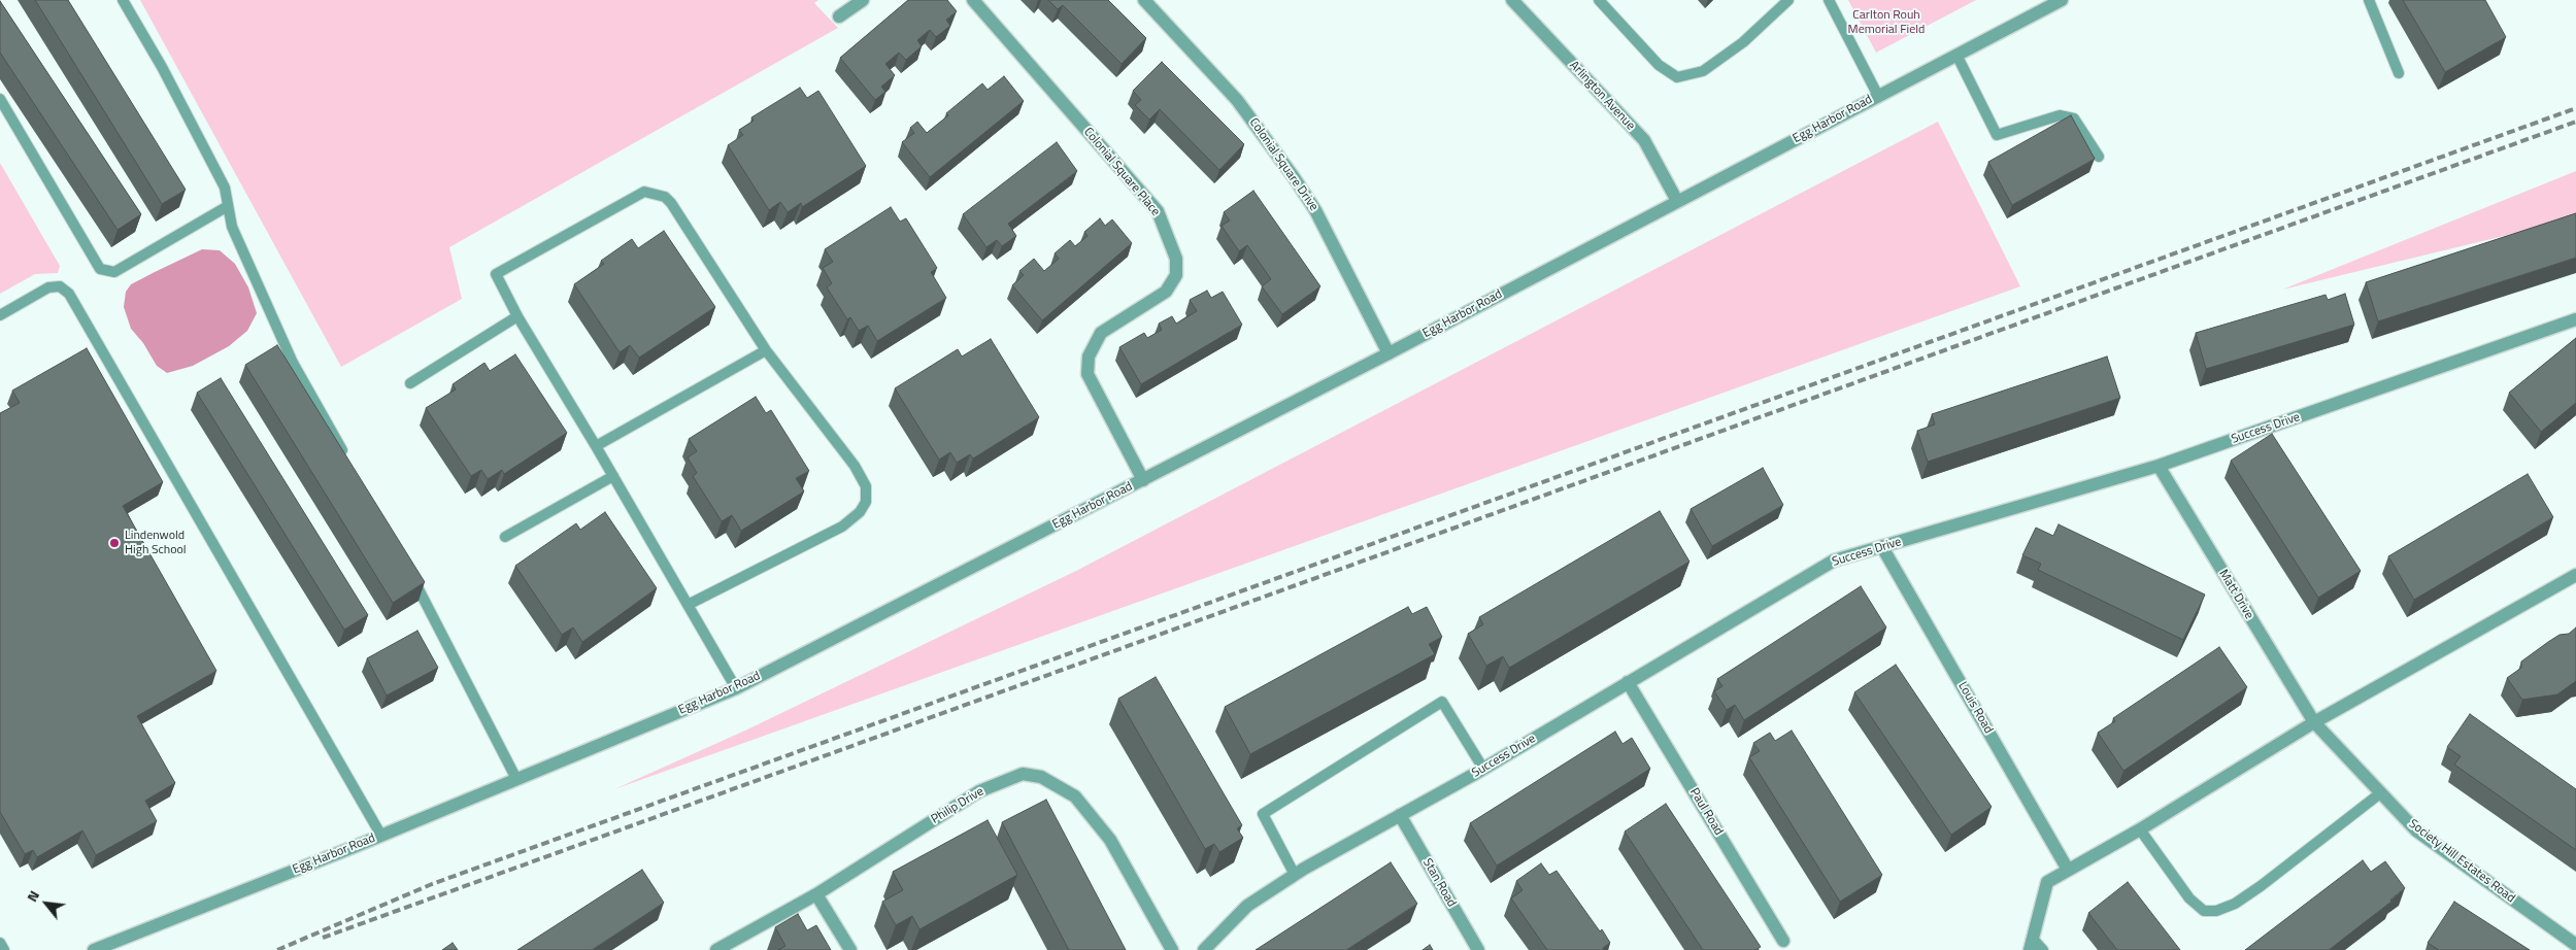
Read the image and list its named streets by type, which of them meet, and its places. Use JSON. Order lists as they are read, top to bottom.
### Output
{
  "streets": {
    "street": [
      "Arlington Avenue",
      "Egg Harbor Road",
      "Colonial Square Drive",
      "Colonial Square Place",
      "Success Drive",
      "Matt Drive",
      "Louis Road",
      "Philip Drive",
      "Paul Road",
      "Society Hill Estates Road",
      "Stan Road"
    ]
  },
  "crossings": [
    ["Arlington Avenue", "Egg Harbor Road"],
    ["Egg Harbor Road", "Colonial Square Drive"],
    ["Egg Harbor Road", "Colonial Square Place"],
    ["Success Drive", "Matt Drive"],
    ["Success Drive", "Louis Road"],
    ["Success Drive", "Paul Road"],
    ["Success Drive", "Stan Road"],
    ["Matt Drive", "Society Hill Estates Road"]
  ],
  "parks": ["Carlton Rouh Memorial Field"],
  "places": ["Lindenwold High School"],
  "north": "top left"
}
